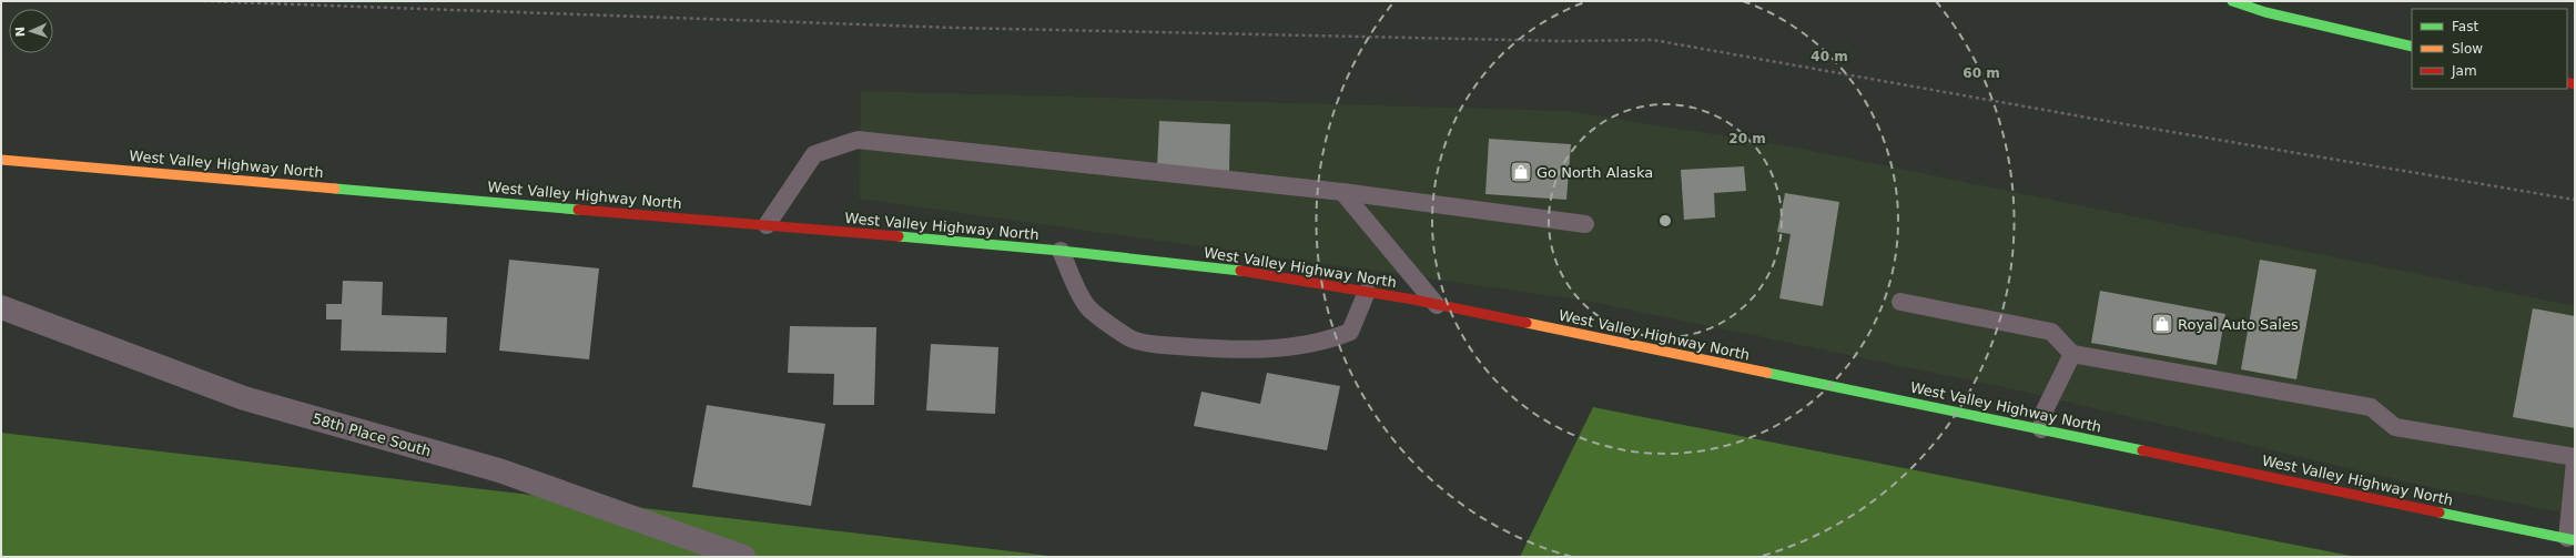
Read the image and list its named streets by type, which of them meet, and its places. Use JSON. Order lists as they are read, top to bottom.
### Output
{
  "streets": {
    "main road": ["West Valley Highway North"],
    "street": ["58th Place South"]
  },
  "places": {
    "shop": ["Go North Alaska", "Royal Auto Sales"]
  },
  "legend": ["Fast", "Slow", "Jam"],
  "north": "left",
  "rings": ["40 m", "60 m", "20 m"]
}
